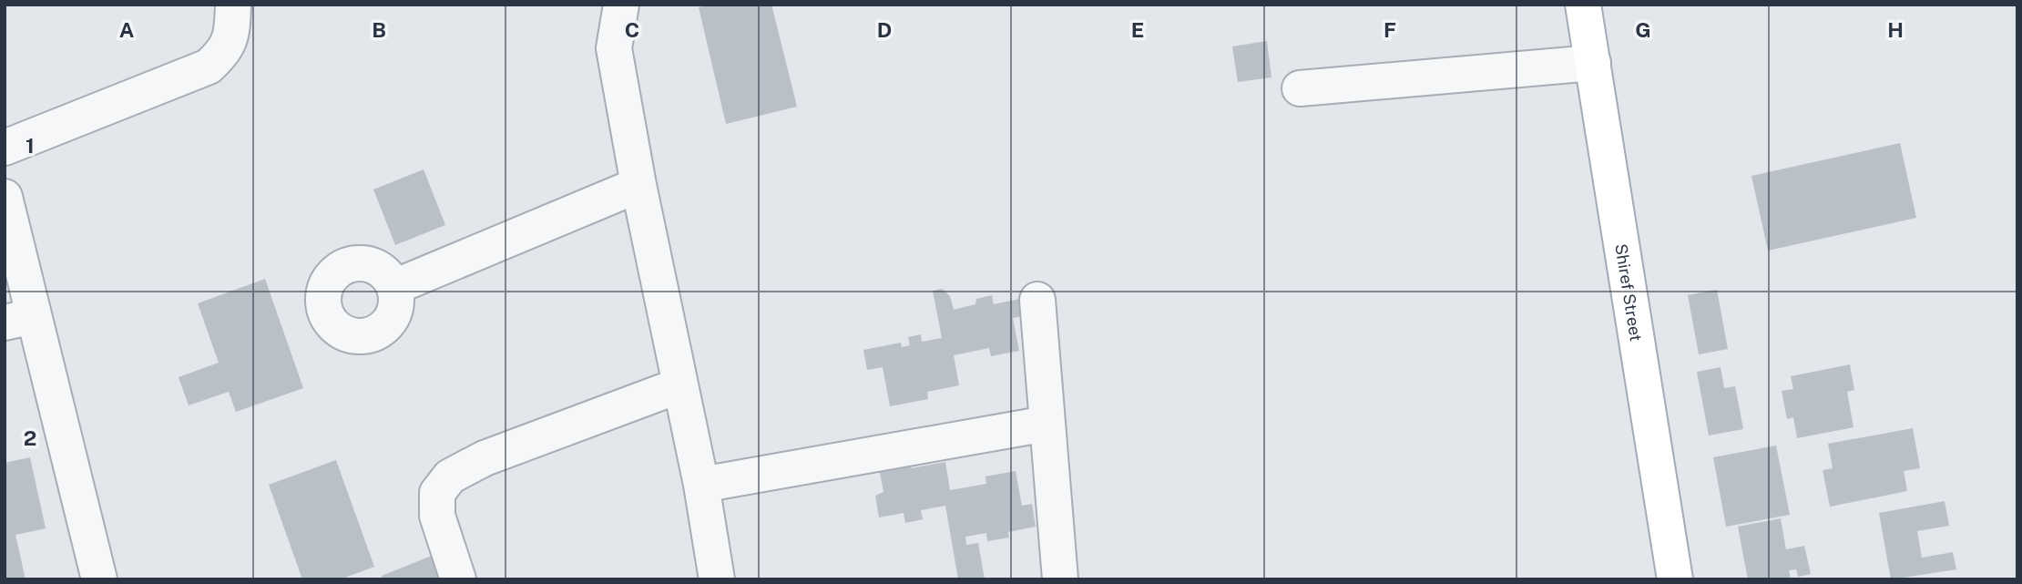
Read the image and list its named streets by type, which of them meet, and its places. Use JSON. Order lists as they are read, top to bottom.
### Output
{
  "streets": {
    "main road": ["Shiref Street"]
  },
  "grid": {
    "columns": [
      "A",
      "B",
      "C",
      "D",
      "E",
      "F",
      "G",
      "H"
    ],
    "rows": ["1", "2"]
  }
}
